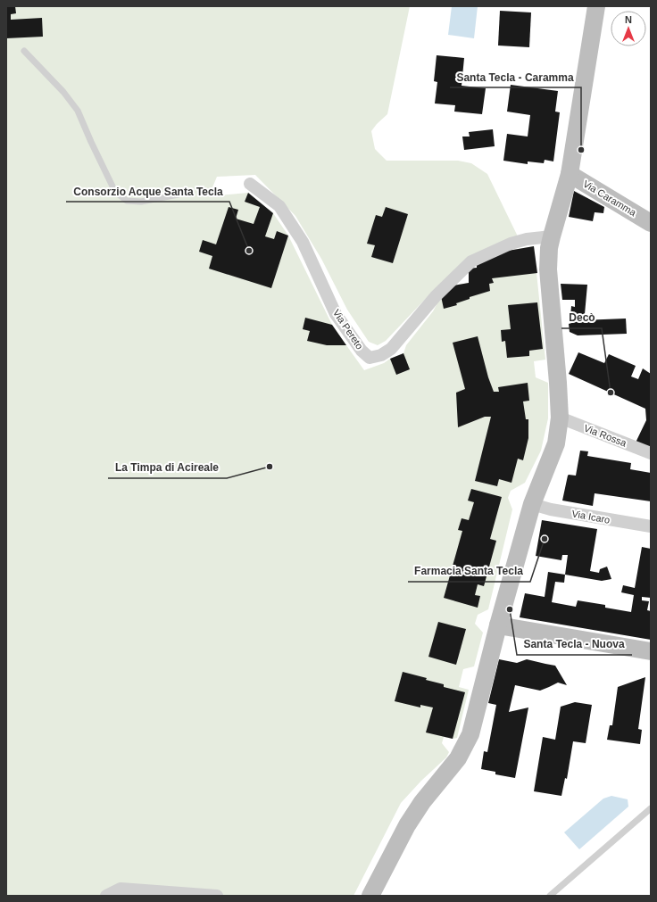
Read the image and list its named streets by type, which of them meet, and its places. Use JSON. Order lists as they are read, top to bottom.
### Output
{
  "streets": {
    "street": [
      "Via Caramma",
      "Via Pereto",
      "Via Rossa",
      "Via Icaro"
    ]
  },
  "places": [
    "Santa Tecla - Caramma",
    "Consorzio Acque Santa Tecla",
    "Decò",
    "La Timpa di Acireale",
    "Farmacia Santa Tecla",
    "Santa Tecla - Nuova"
  ],
  "north": "top"
}
